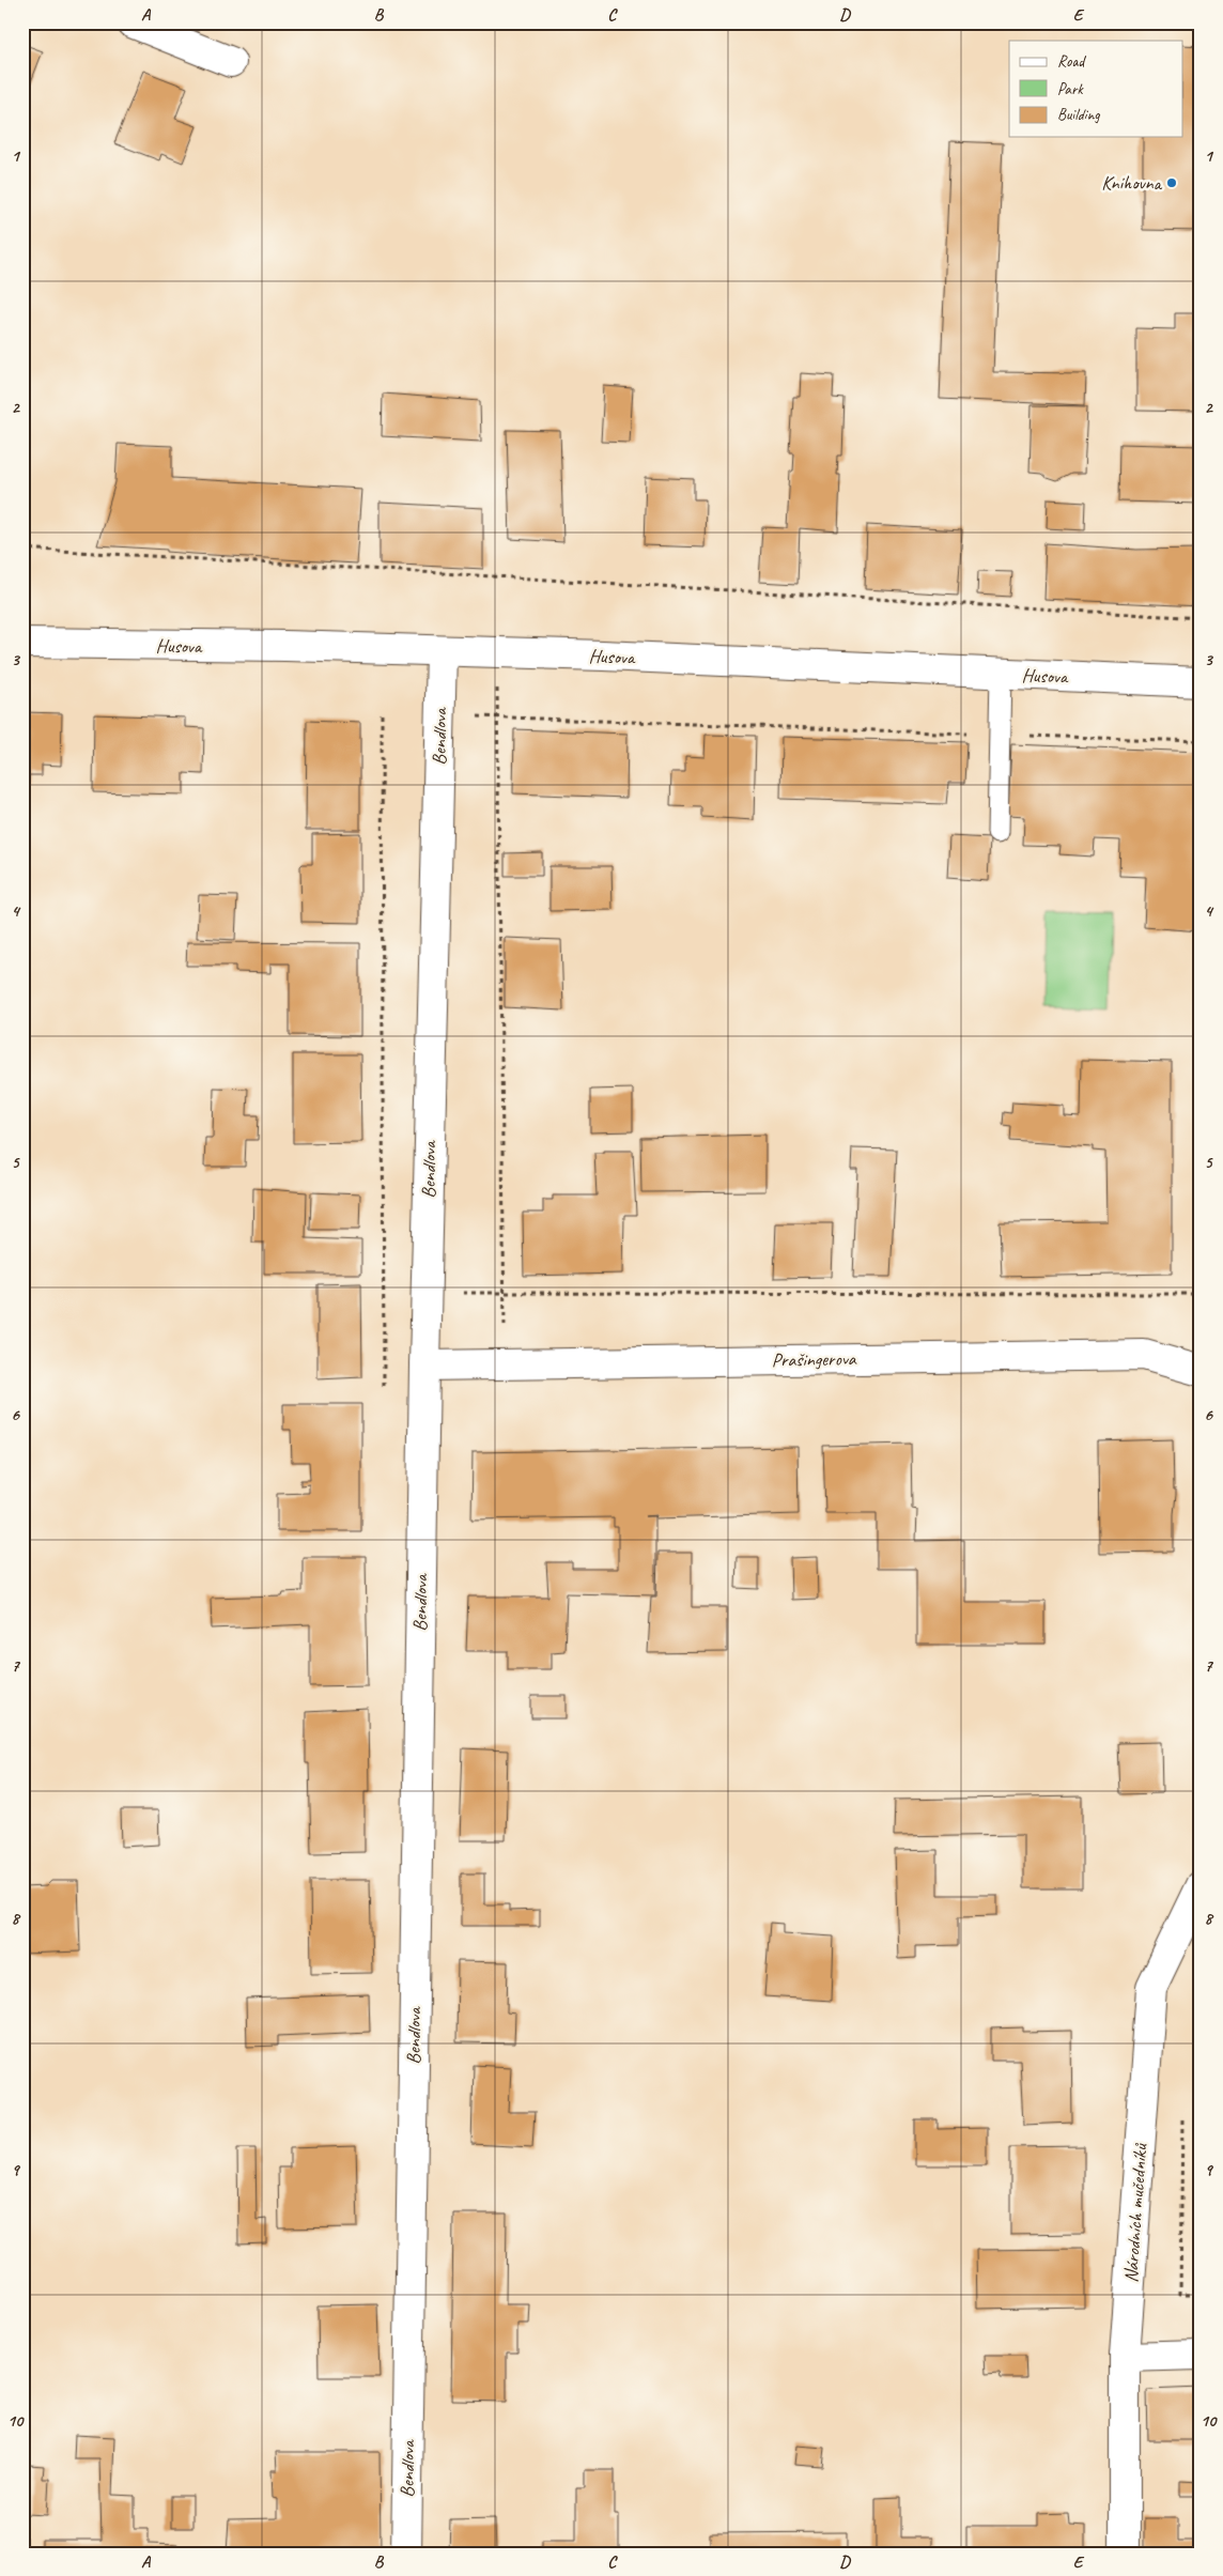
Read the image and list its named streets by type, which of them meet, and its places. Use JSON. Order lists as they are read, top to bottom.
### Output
{
  "streets": {
    "street": [
      "Husova",
      "Bendlova",
      "Prašingerova",
      "Národních mučedníků"
    ]
  },
  "crossings": [
    ["Husova", "Bendlova"],
    ["Bendlova", "Prašingerova"]
  ],
  "places": ["Knihovna"],
  "legend": ["Road", "Park", "Building"],
  "grid": {
    "columns": [
      "A",
      "B",
      "C",
      "D",
      "E"
    ],
    "rows": [
      "1",
      "2",
      "3",
      "4",
      "5",
      "6",
      "7",
      "8",
      "9",
      "10"
    ]
  }
}
